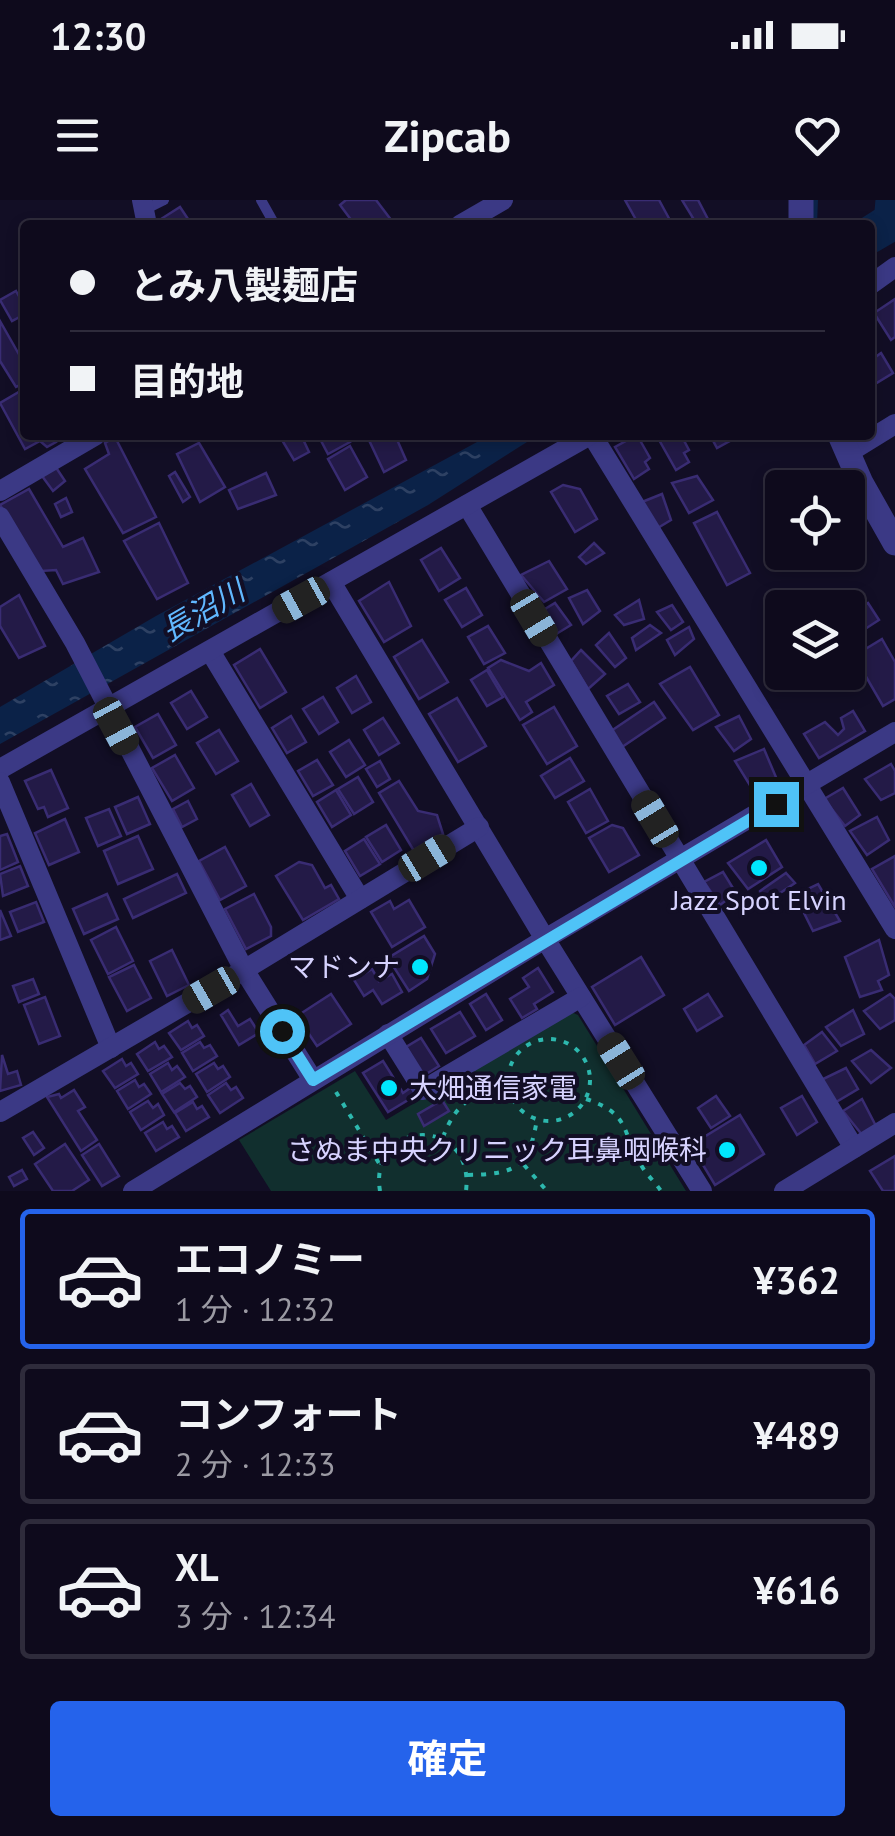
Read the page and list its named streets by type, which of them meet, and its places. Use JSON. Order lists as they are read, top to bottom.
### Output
{
  "water": ["長沼川"],
  "places": [
    "Jazz Spot Elvin",
    "マドンナ",
    "大畑通信家電",
    "さぬま中央クリニック耳鼻咽喉科"
  ],
  "page": {
    "status": "12:30",
    "header": "Zipcab",
    "banner": ["とみ八製麺店", "目的地"],
    "list": [
      {
        "name": "エコノミー",
        "note": "1 分 · 12:32",
        "value": "¥362"
      },
      {
        "name": "コンフォート",
        "note": "2 分 · 12:33",
        "value": "¥489"
      },
      {
        "name": "XL",
        "note": "3 分 · 12:34",
        "value": "¥616"
      }
    ],
    "buttons": "確定"
  }
}
